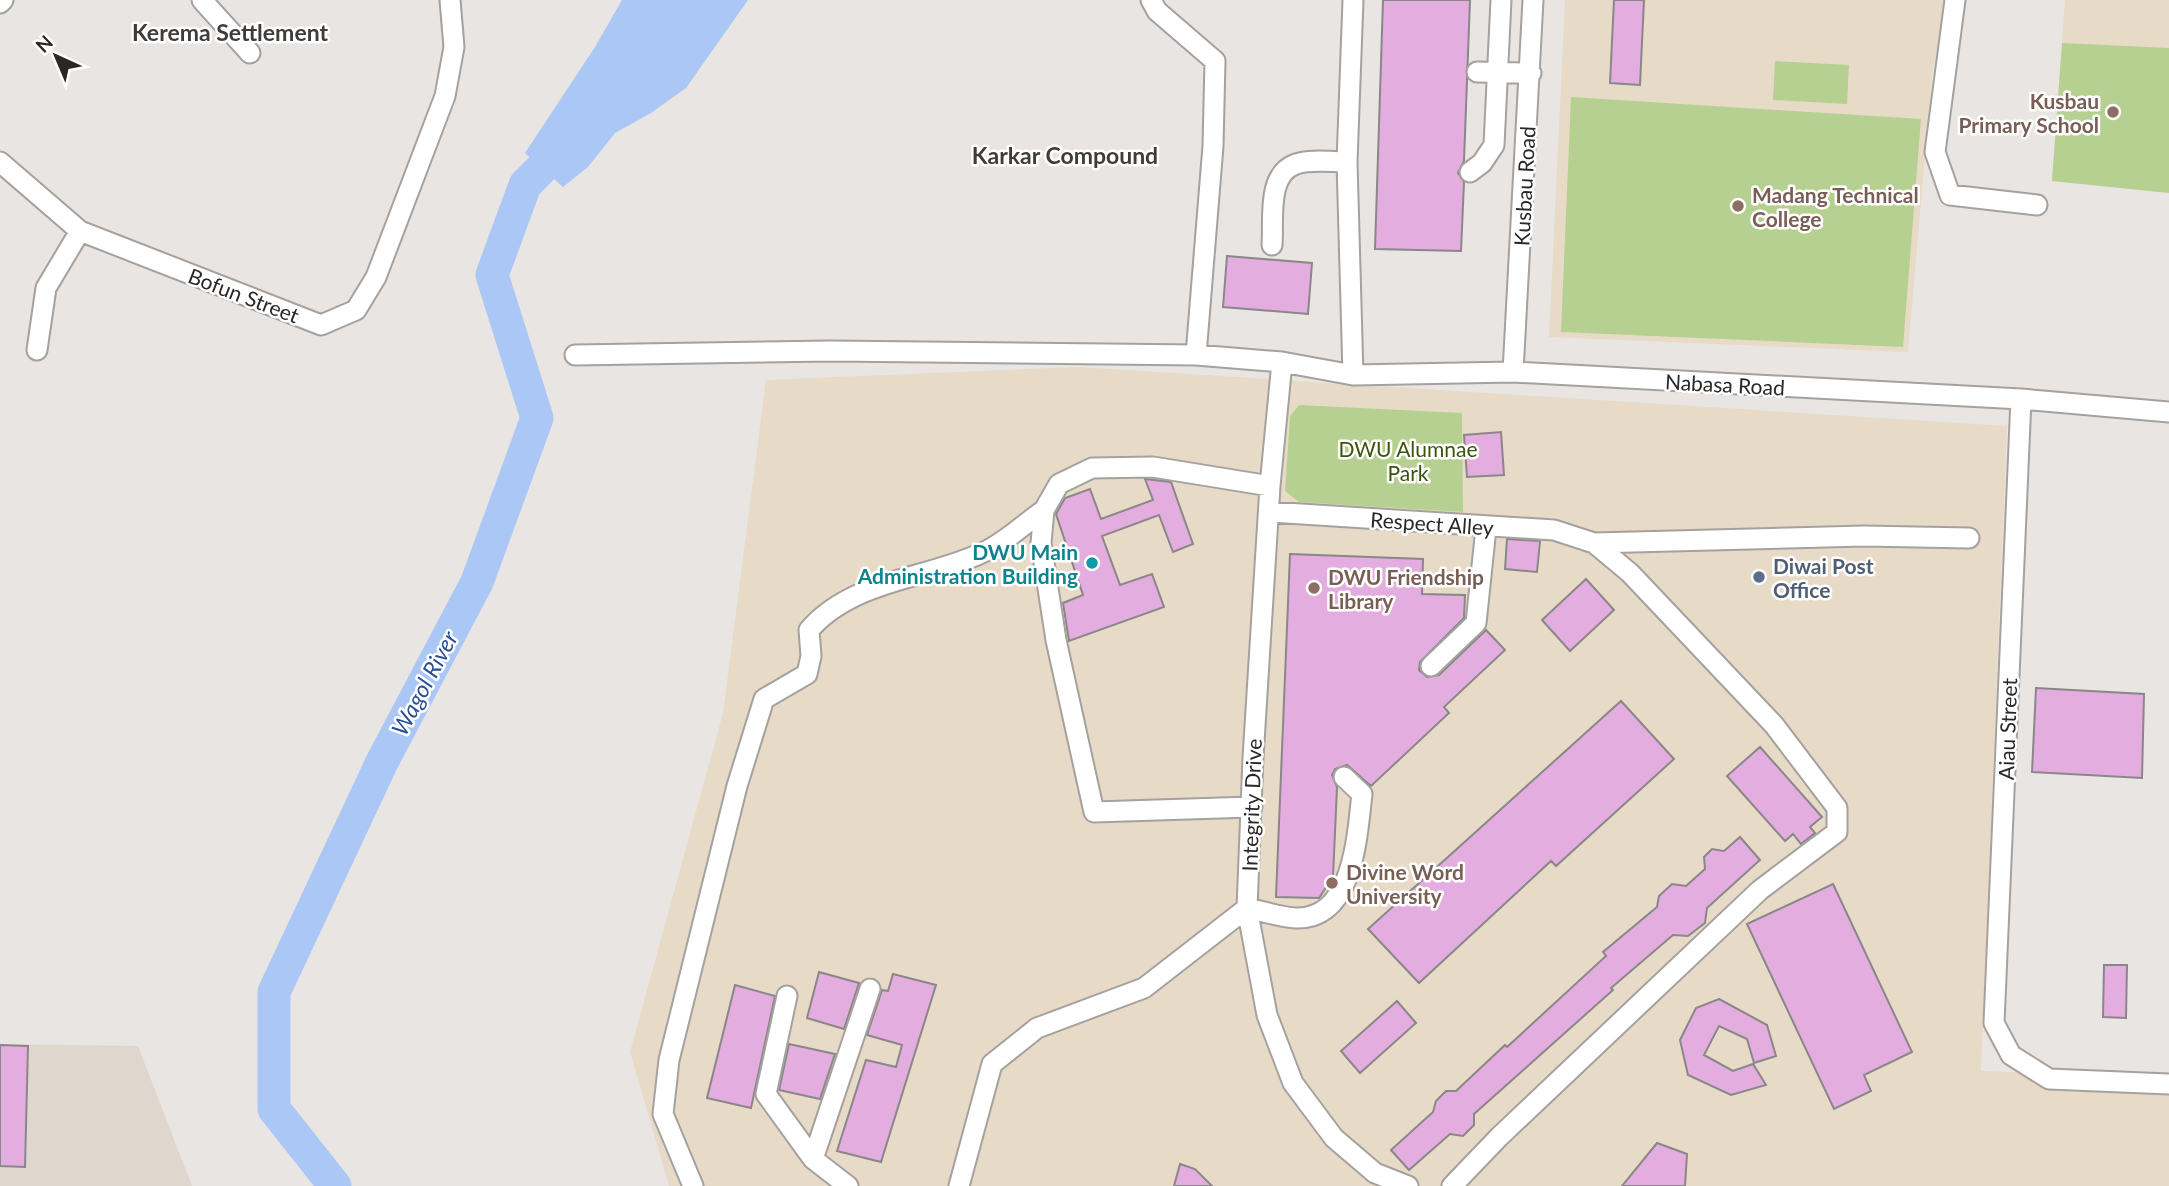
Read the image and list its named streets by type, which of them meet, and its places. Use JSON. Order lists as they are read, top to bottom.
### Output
{
  "streets": {
    "street": [
      "Kusbau Road",
      "Bofun Street",
      "Nabasa Road",
      "Respect Alley",
      "Aiau Street",
      "Integrity Drive"
    ]
  },
  "crossings": [
    ["Kusbau Road", "Nabasa Road"],
    ["Nabasa Road", "Aiau Street"],
    ["Nabasa Road", "Integrity Drive"],
    ["Respect Alley", "Integrity Drive"]
  ],
  "districts": ["Kerema Settlement", "Karkar Compound"],
  "water": ["Wagol River"],
  "parks": ["DWU Alumnae Park"],
  "places": [
    "Kusbau Primary School",
    "Madang Technical College",
    "DWU Main Administration Building",
    "Diwai Post Office",
    "DWU Friendship Library",
    "Divine Word University"
  ],
  "north": "top left"
}
